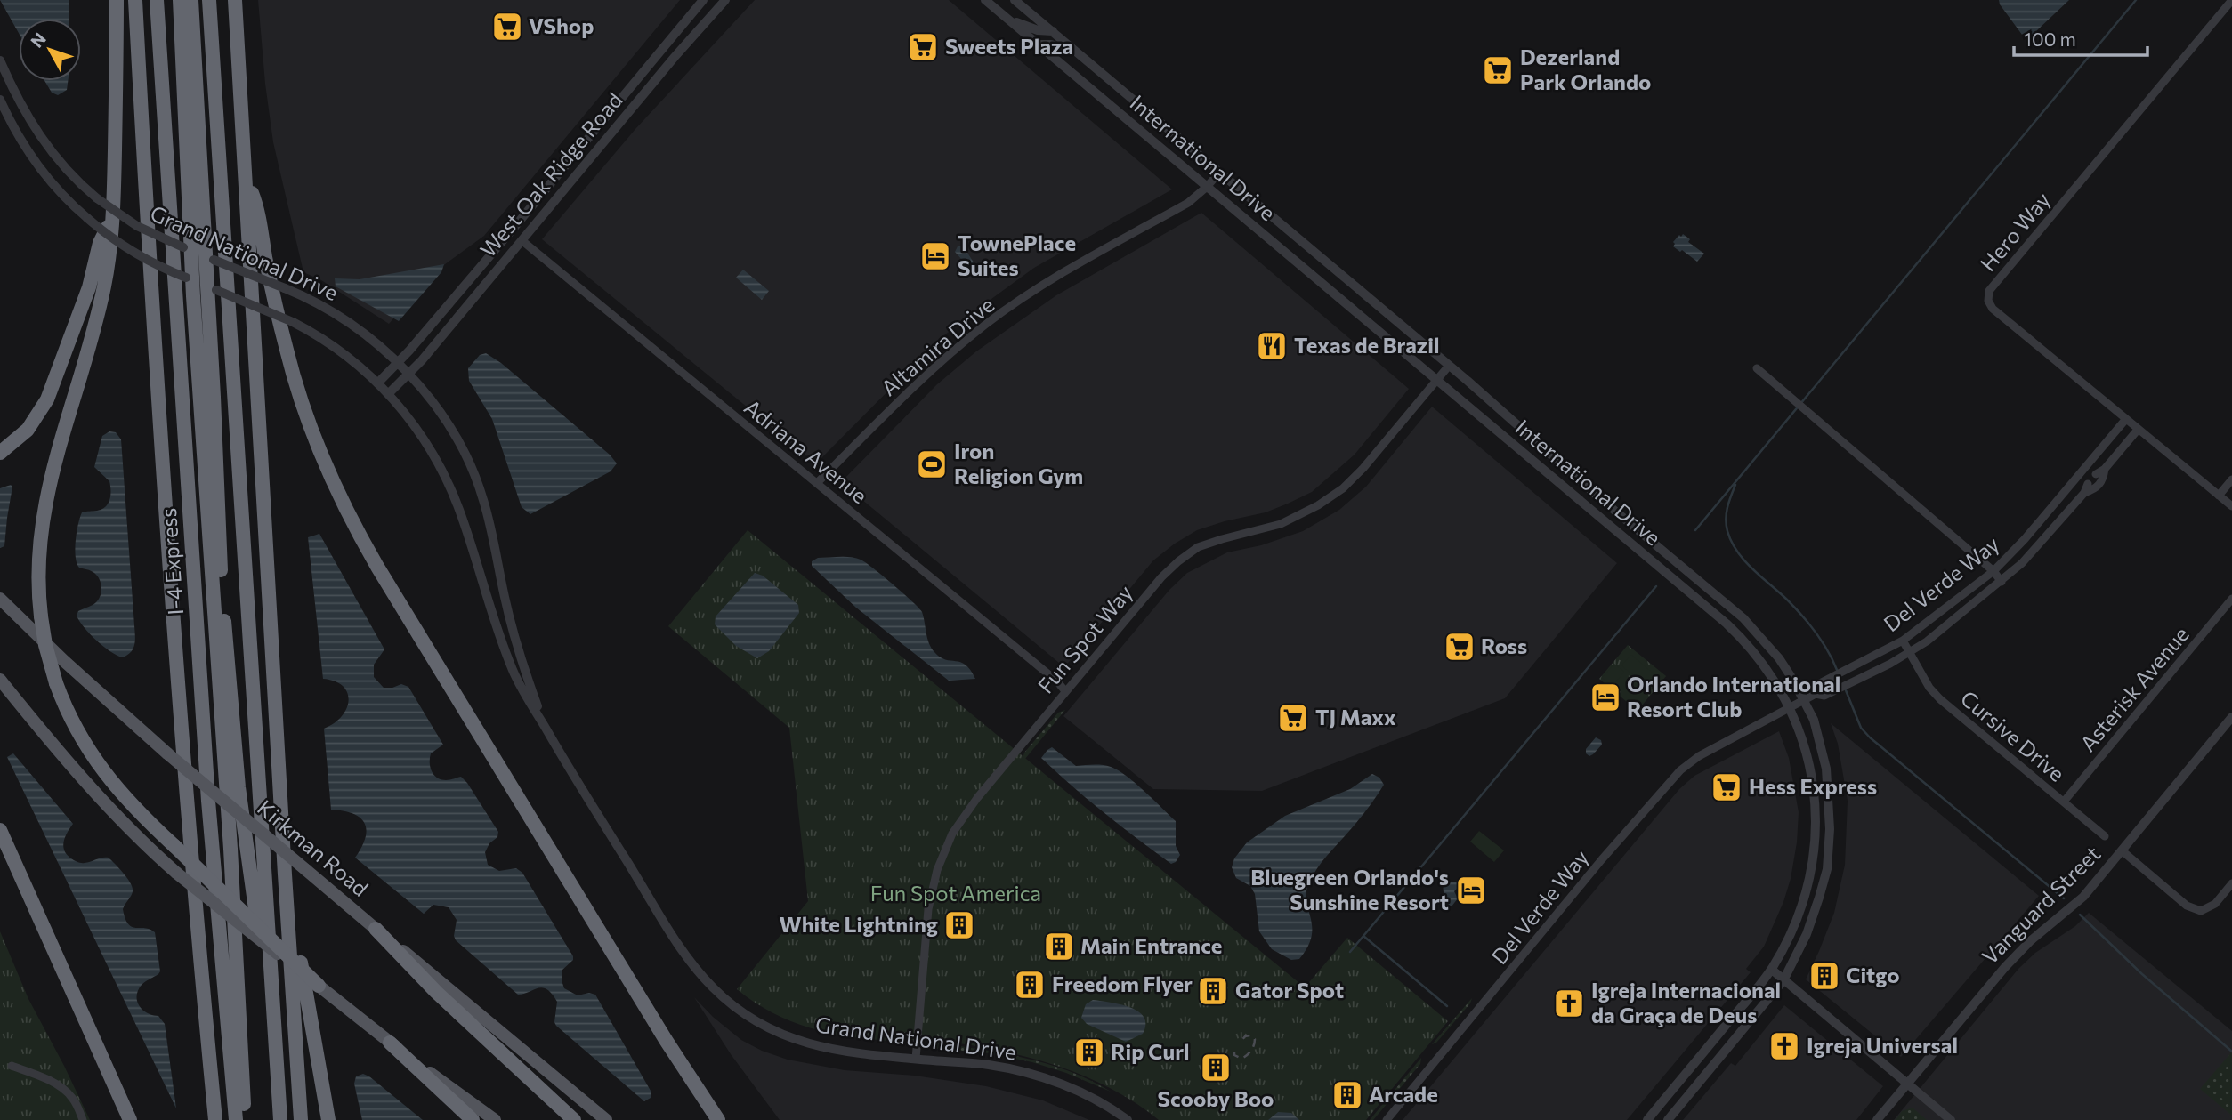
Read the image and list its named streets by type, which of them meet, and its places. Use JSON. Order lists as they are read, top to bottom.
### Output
{
  "streets": {
    "highway": ["I-4 Express"],
    "main road": ["Kirkman Road"],
    "street": [
      "International Drive",
      "West Oak Ridge Road",
      "Hero Way",
      "Grand National Drive",
      "Altamira Drive",
      "Adriana Avenue",
      "Del Verde Way",
      "Fun Spot Way",
      "Asterisk Avenue",
      "Cursive Drive",
      "Vanguard Street"
    ]
  },
  "crossings": [
    ["International Drive", "Altamira Drive"],
    ["International Drive", "Del Verde Way"],
    ["International Drive", "Fun Spot Way"],
    ["West Oak Ridge Road", "Grand National Drive"],
    ["West Oak Ridge Road", "Adriana Avenue"],
    ["Hero Way", "Del Verde Way"],
    ["Grand National Drive", "Fun Spot Way"],
    ["Altamira Drive", "Adriana Avenue"],
    ["Adriana Avenue", "Fun Spot Way"],
    ["Del Verde Way", "Cursive Drive"],
    ["Asterisk Avenue", "Cursive Drive"]
  ],
  "parks": ["Fun Spot America"],
  "places": {
    "supermarket": [
      "VShop",
      "Sweets Plaza",
      "Dezerland Park Orlando",
      "Ross",
      "TJ Maxx",
      "Hess Express"
    ],
    "hotel": ["TownePlace Suites", "Orlando International Resort Club", "Bluegreen Orlando's Sunshine Resort"],
    "restaurant": ["Texas de Brazil"],
    "sports": ["Iron Religion Gym"],
    "building": [
      "White Lightning",
      "Main Entrance",
      "Citgo",
      "Freedom Flyer",
      "Gator Spot",
      "Rip Curl",
      "Scooby Boo",
      "Arcade"
    ],
    "church": ["Igreja Internacional da Graça de Deus", "Igreja Universal"]
  },
  "scale_bar": "100 m",
  "north": "top left"
}
